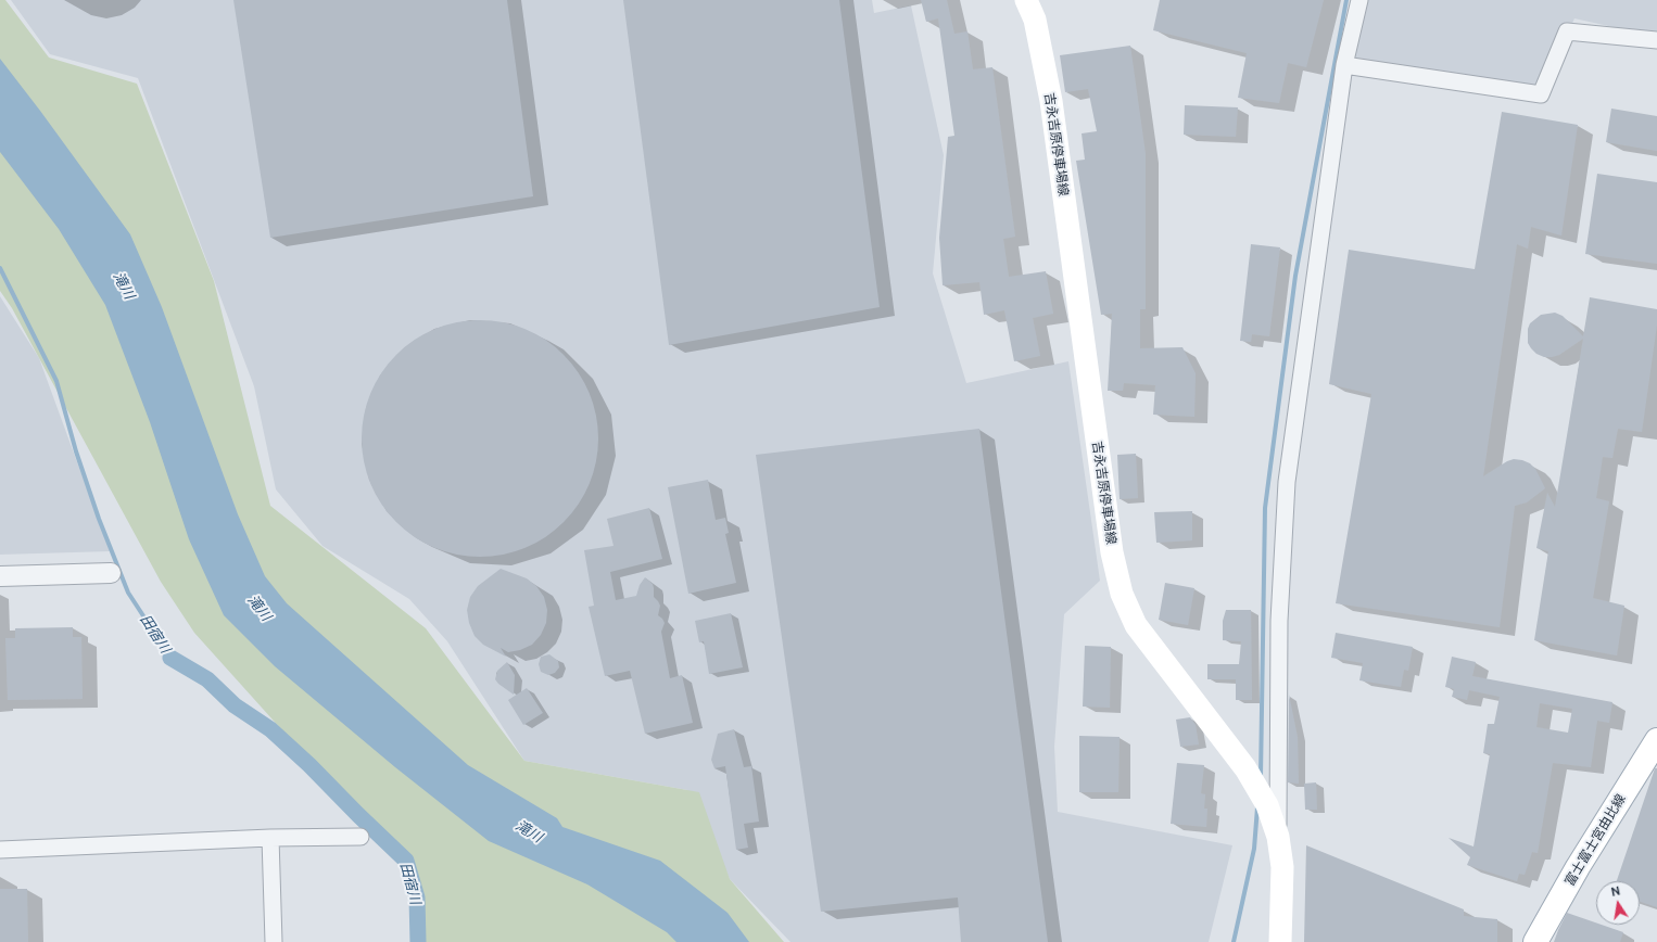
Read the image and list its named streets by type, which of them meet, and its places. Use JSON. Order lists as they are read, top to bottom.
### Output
{
  "streets": {
    "main road": ["吉永吉原停車場線", "富士富士宮由比線"]
  },
  "water": ["滝川", "田宿川"],
  "north": "top"
}
